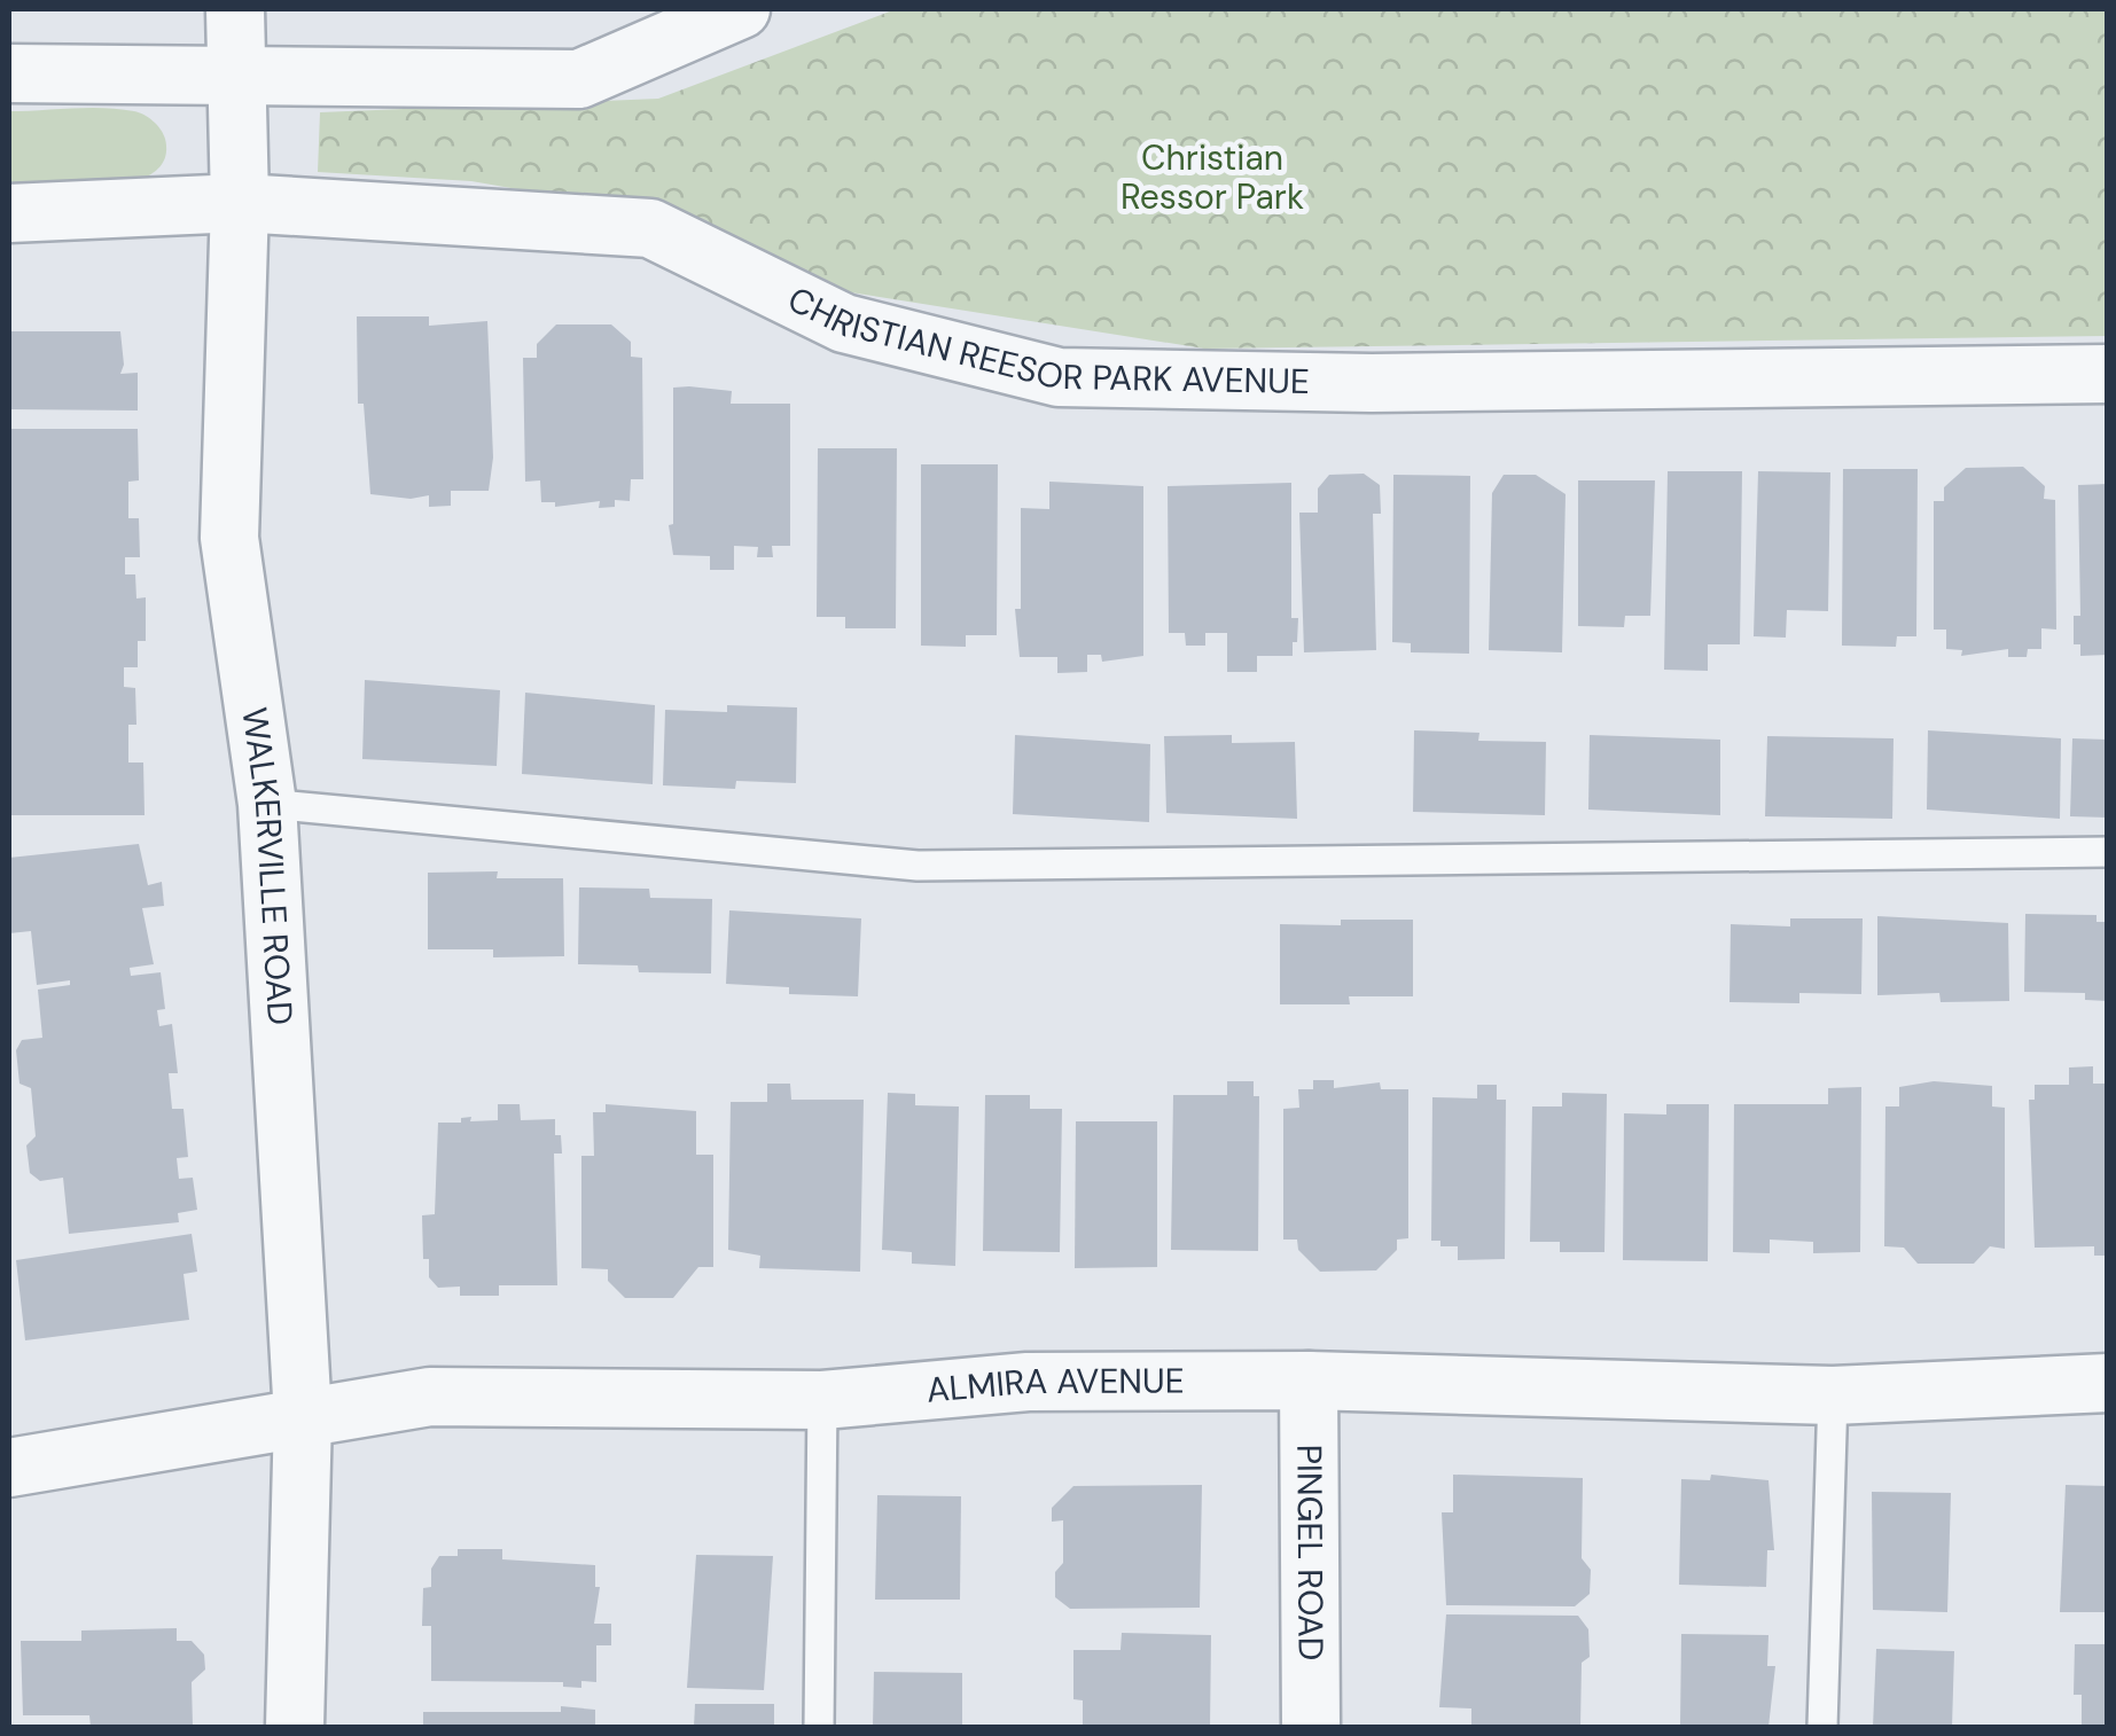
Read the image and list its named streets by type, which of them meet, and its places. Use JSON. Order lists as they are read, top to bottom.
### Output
{
  "streets": {
    "street": [
      "CHRISTIAN REESOR PARK AVENUE",
      "WALKERVILLE ROAD",
      "ALMIRA AVENUE",
      "PINGEL ROAD"
    ]
  },
  "crossings": [
    ["CHRISTIAN REESOR PARK AVENUE", "WALKERVILLE ROAD"],
    ["WALKERVILLE ROAD", "ALMIRA AVENUE"],
    ["ALMIRA AVENUE", "PINGEL ROAD"]
  ],
  "parks": ["Christian Ressor Park"]
}
